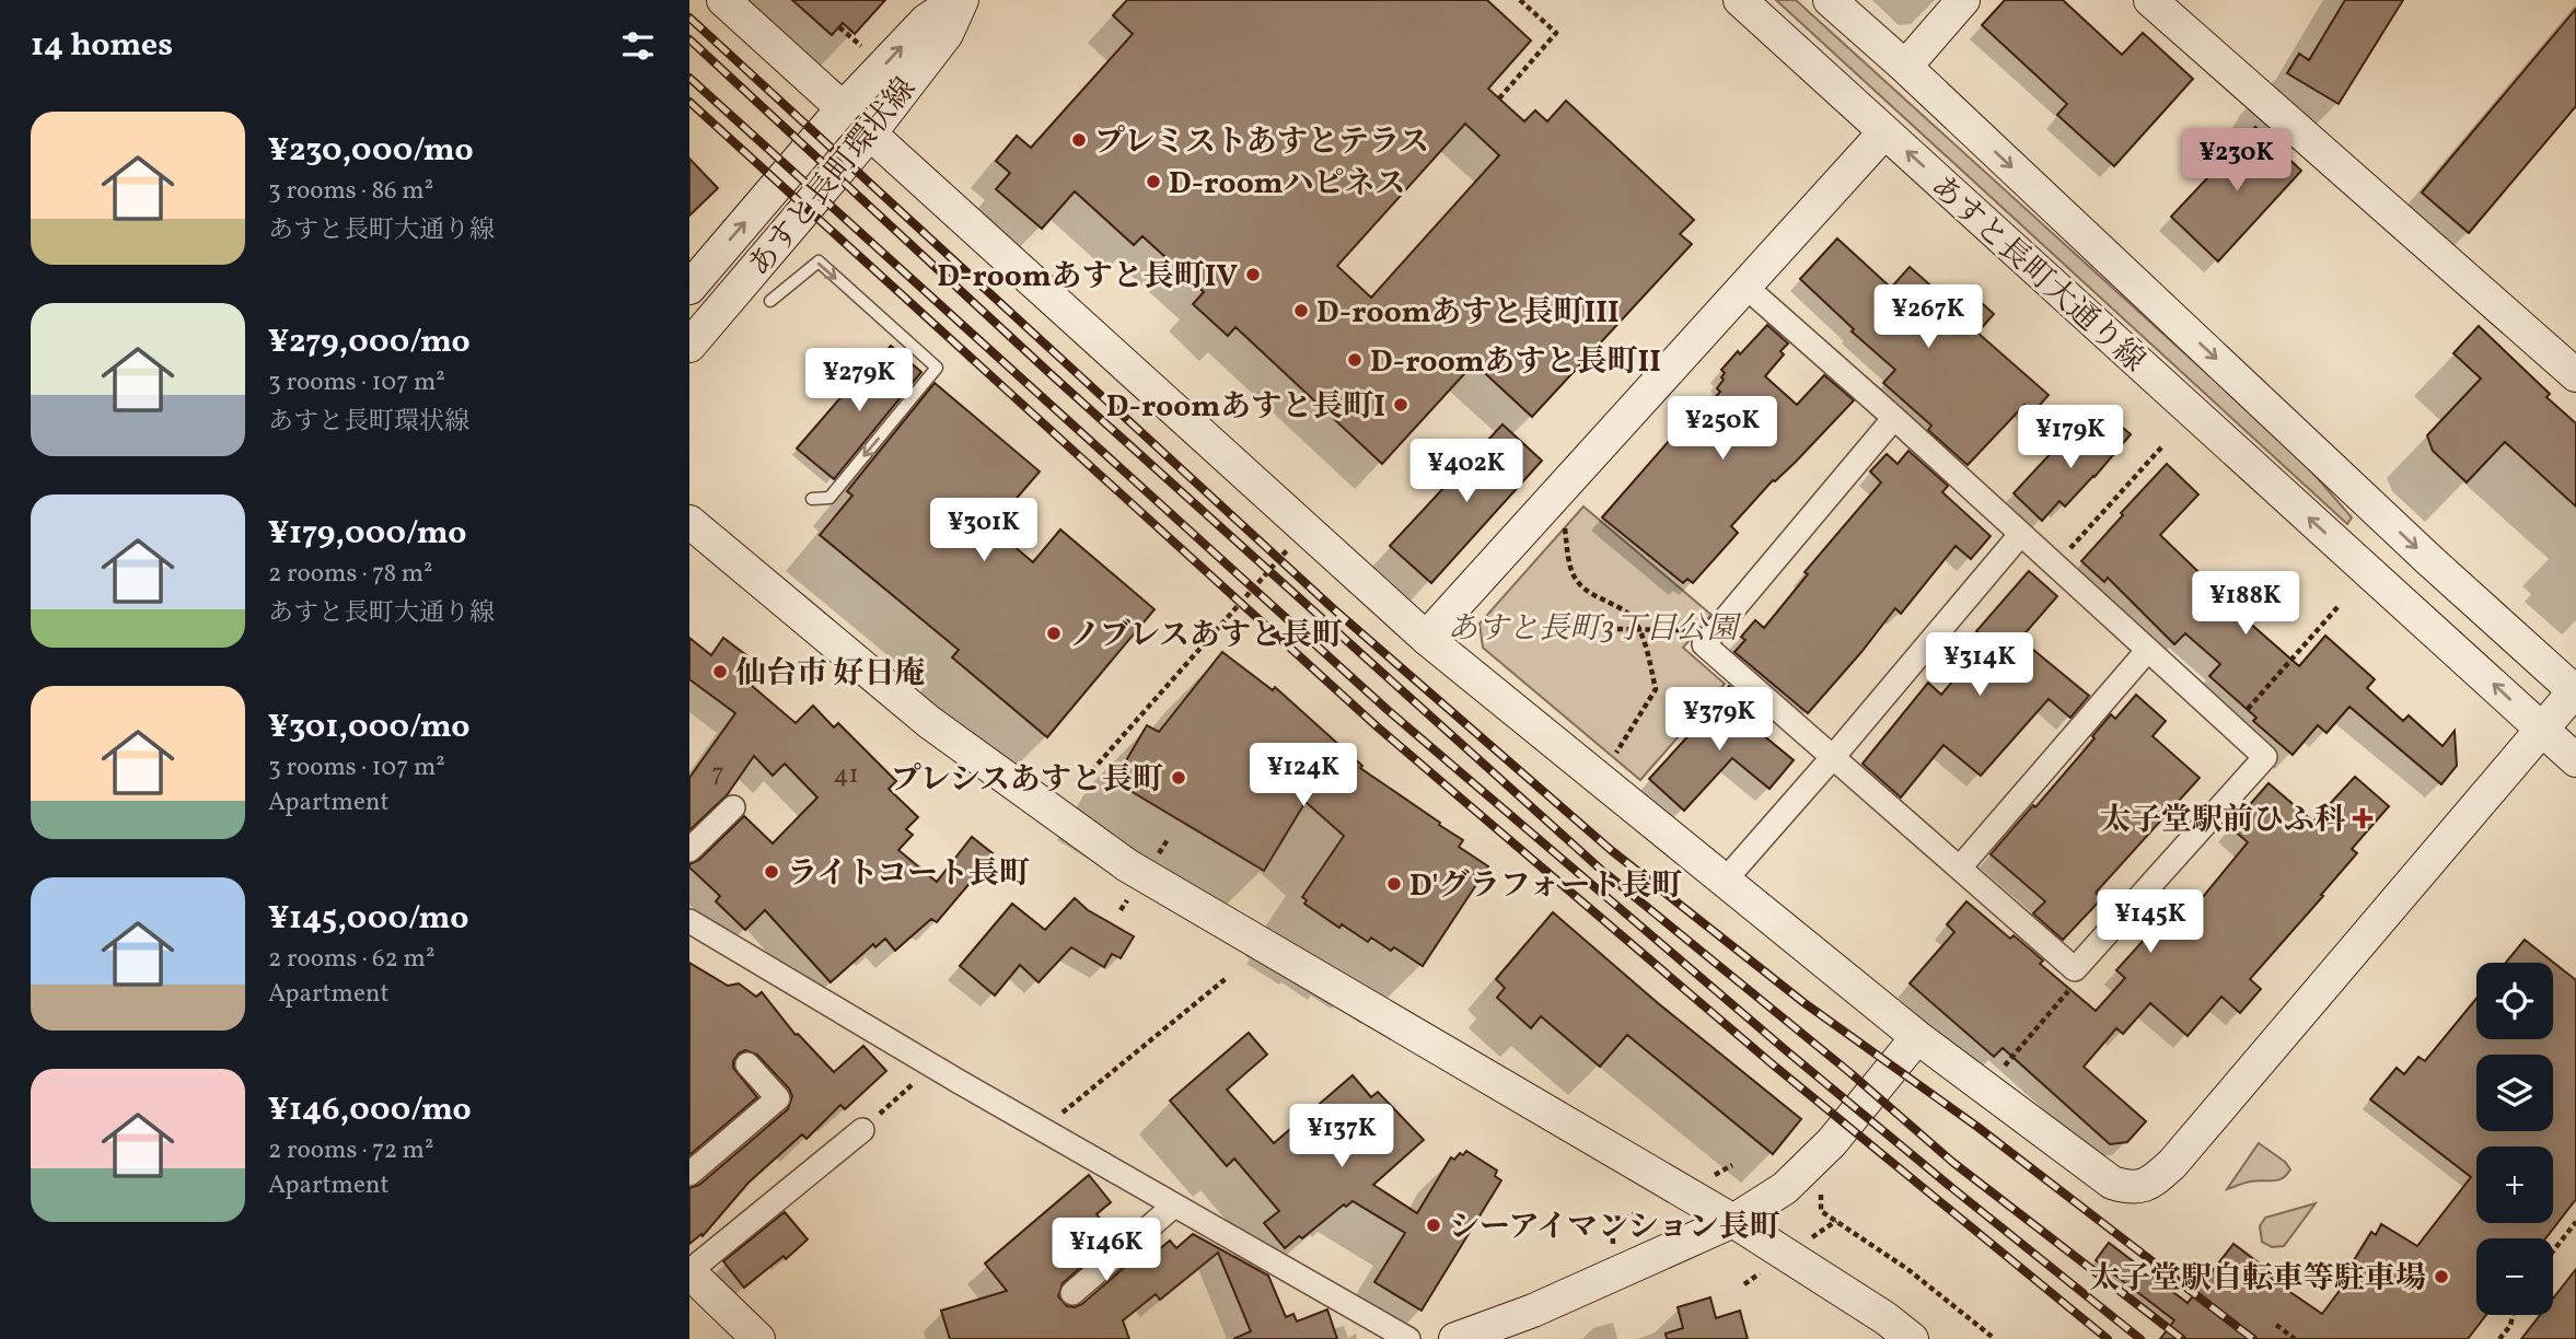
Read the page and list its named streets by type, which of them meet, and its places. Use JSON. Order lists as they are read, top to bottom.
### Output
{
  "streets": {
    "street": ["あすと長町環状線", "あすと長町大通り線"]
  },
  "parks": ["あすと長町3丁目公園"],
  "places": {
    "other": [
      "プレミストあすとテラス",
      "D-roomハピネス",
      "D-roomあすと長町IV",
      "D-roomあすと長町III",
      "D-roomあすと長町II",
      "D-roomあすと長町I",
      "ノブレスあすと長町",
      "仙台市 好日庵",
      "プレシスあすと長町",
      "ライトコート長町",
      "D'グラフォート長町",
      "シーアイマンション長町",
      "太子堂駅自転車等駐車場"
    ],
    "health": ["太子堂駅前ひふ科"]
  },
  "house_numbers": ["7", "41"],
  "page": {
    "heading": "14 homes",
    "list": [
      {
        "name": "¥230,000/mo",
        "note": "3 rooms · 86 m² · あすと長町大通り線"
      },
      {
        "name": "¥279,000/mo",
        "note": "3 rooms · 107 m² · あすと長町環状線"
      },
      {
        "name": "¥179,000/mo",
        "note": "2 rooms · 78 m² · あすと長町大通り線"
      },
      {
        "name": "¥301,000/mo",
        "note": "3 rooms · 107 m² · Apartment"
      },
      {
        "name": "¥145,000/mo",
        "note": "2 rooms · 62 m² · Apartment"
      },
      {
        "name": "¥146,000/mo",
        "note": "2 rooms · 72 m² · Apartment"
      }
    ],
    "price": [
      "¥230K",
      "¥267K",
      "¥279K",
      "¥250K",
      "¥179K",
      "¥402K",
      "¥301K",
      "¥188K",
      "¥314K",
      "¥379K",
      "¥124K",
      "¥145K",
      "¥137K",
      "¥146K"
    ],
    "map_buttons": ["+", "−"]
  }
}
